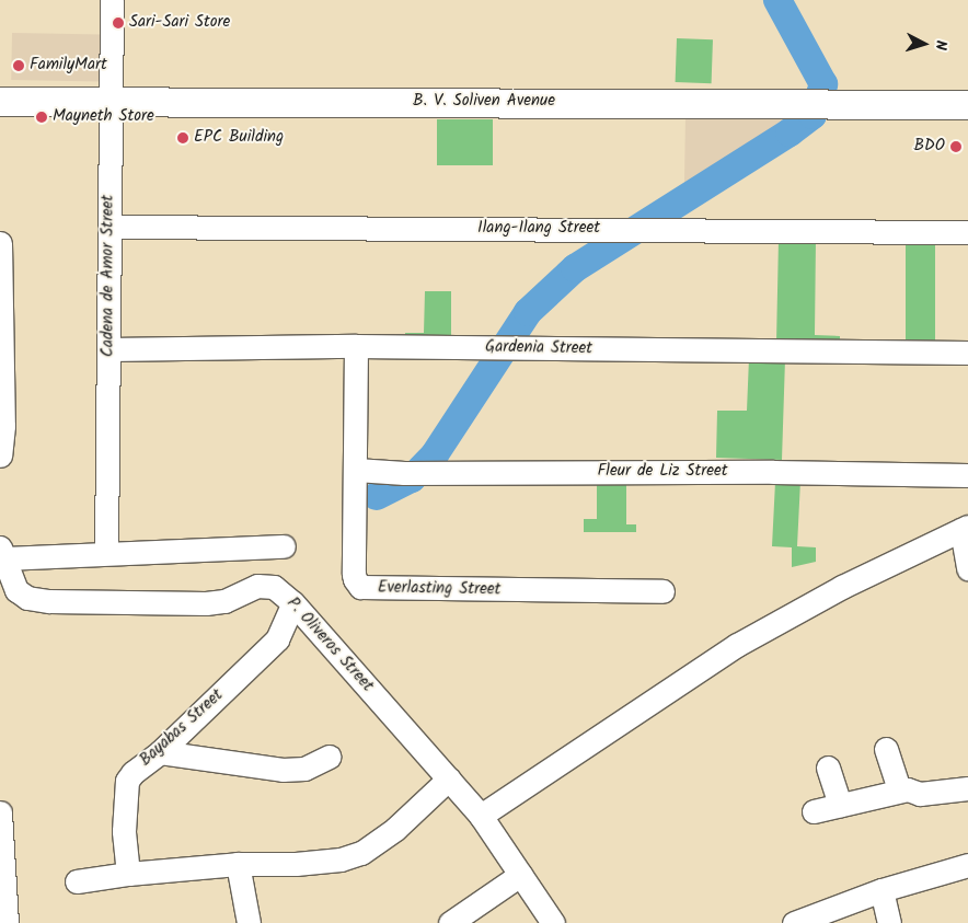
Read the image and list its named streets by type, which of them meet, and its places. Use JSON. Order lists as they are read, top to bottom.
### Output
{
  "streets": {
    "main road": ["B. V. Soliven Avenue"],
    "street": [
      "Ilang-Ilang Street",
      "Cadena de Amor Street",
      "Gardenia Street",
      "Fleur de Liz Street",
      "Everlasting Street",
      "P. Oliveros Street",
      "Bayabas Street"
    ]
  },
  "crossings": [
    ["B. V. Soliven Avenue", "Cadena de Amor Street"],
    ["Ilang-Ilang Street", "Cadena de Amor Street"],
    ["Cadena de Amor Street", "Gardenia Street"],
    ["Gardenia Street", "Everlasting Street"],
    ["Fleur de Liz Street", "Everlasting Street"],
    ["P. Oliveros Street", "Bayabas Street"]
  ],
  "places": [
    "Sari-Sari Store",
    "FamilyMart",
    "Mayneth Store",
    "EPC Building",
    "BDO"
  ],
  "north": "right"
}
